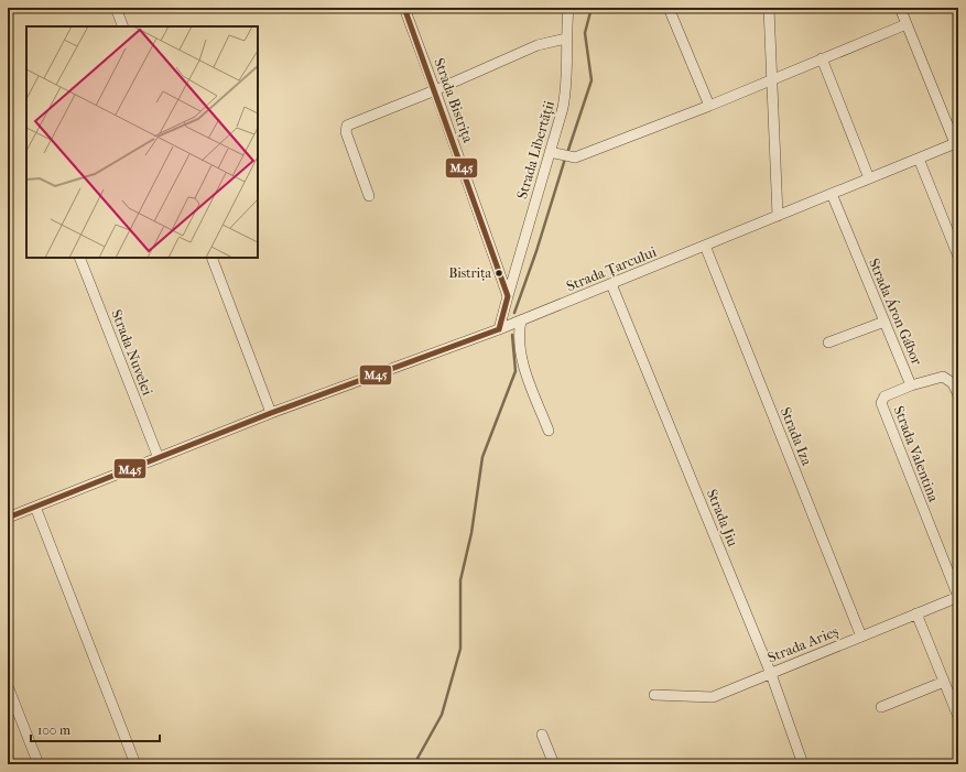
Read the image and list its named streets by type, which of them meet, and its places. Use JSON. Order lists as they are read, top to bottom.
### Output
{
  "streets": {
    "street": [
      "Strada Bistrița",
      "Strada Libertății",
      "Strada Țarcului",
      "Strada Áron Gábor",
      "Strada Nuvelei",
      "Strada Iza",
      "Strada Valentina",
      "Strada Jiu",
      "Strada Arieș"
    ]
  },
  "crossings": [
    ["Strada Bistrița", "Strada Libertății"],
    ["Strada Țarcului", "Strada Áron Gábor"],
    ["Strada Țarcului", "Strada Nuvelei"],
    ["Strada Țarcului", "Strada Iza"],
    ["Strada Țarcului", "Strada Jiu"],
    ["Strada Áron Gábor", "Strada Valentina"],
    ["Strada Iza", "Strada Arieș"],
    ["Strada Valentina", "Strada Arieș"],
    ["Strada Jiu", "Strada Arieș"]
  ],
  "places": ["Bistrița"],
  "lines": ["transit line M45"],
  "scale_bar": "100 m"
}
